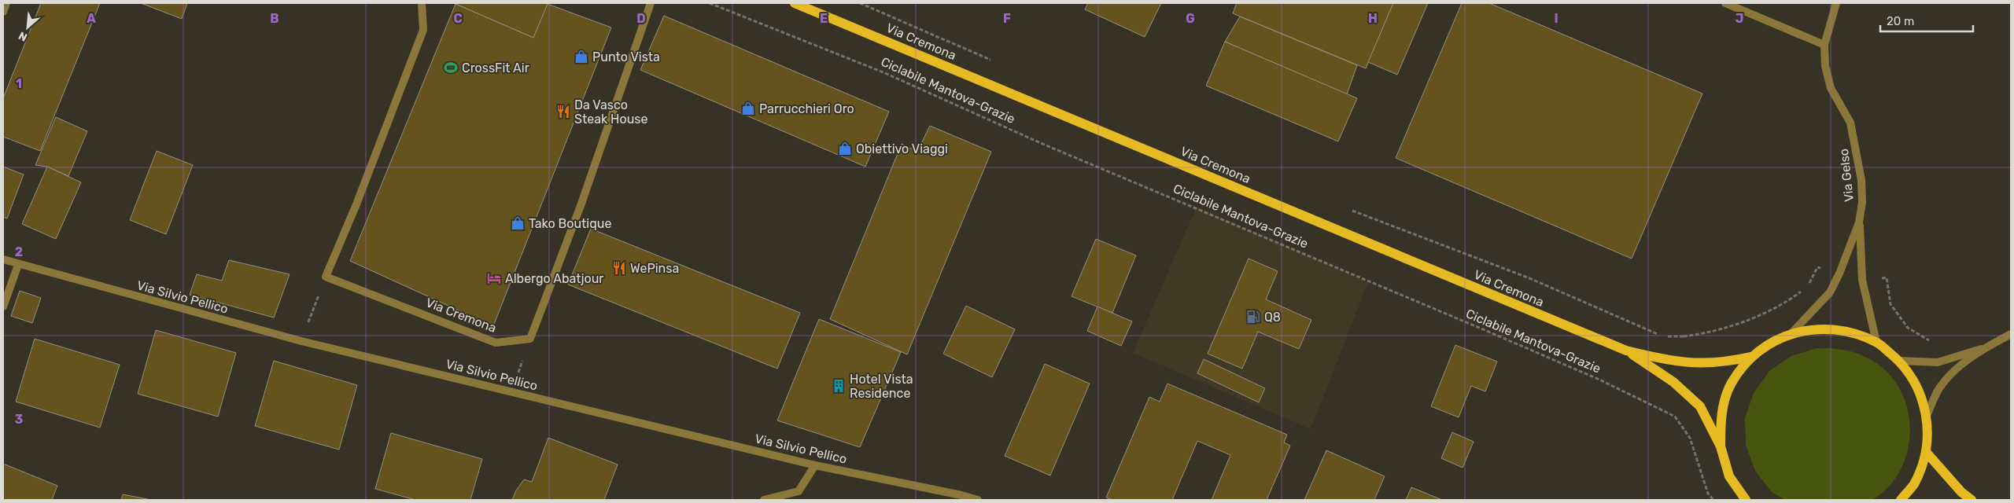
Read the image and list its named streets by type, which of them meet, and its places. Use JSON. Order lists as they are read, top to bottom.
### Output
{
  "streets": {
    "main road": ["Via Cremona"],
    "street": ["Via Gelso", "Via Silvio Pellico"],
    "path": ["Ciclabile Mantova-Grazie"]
  },
  "crossings": [
    ["Via Cremona", "Via Gelso"]
  ],
  "places": {
    "shop": [
      "Punto Vista",
      "Parrucchieri Oro",
      "Obiettivo Viaggi",
      "Tako Boutique"
    ],
    "sports": ["CrossFit Air"],
    "restaurant": ["Da Vasco Steak House", "WePinsa"],
    "hotel": ["Albergo Abatjour"],
    "fuel station": ["Q8"],
    "building": ["Hotel Vista Residence"]
  },
  "scale_bar": "20 m",
  "north": "bottom left",
  "grid": {
    "columns": [
      "A",
      "B",
      "C",
      "D",
      "E",
      "F",
      "G",
      "H",
      "I",
      "J"
    ],
    "rows": ["1", "2", "3"]
  }
}
